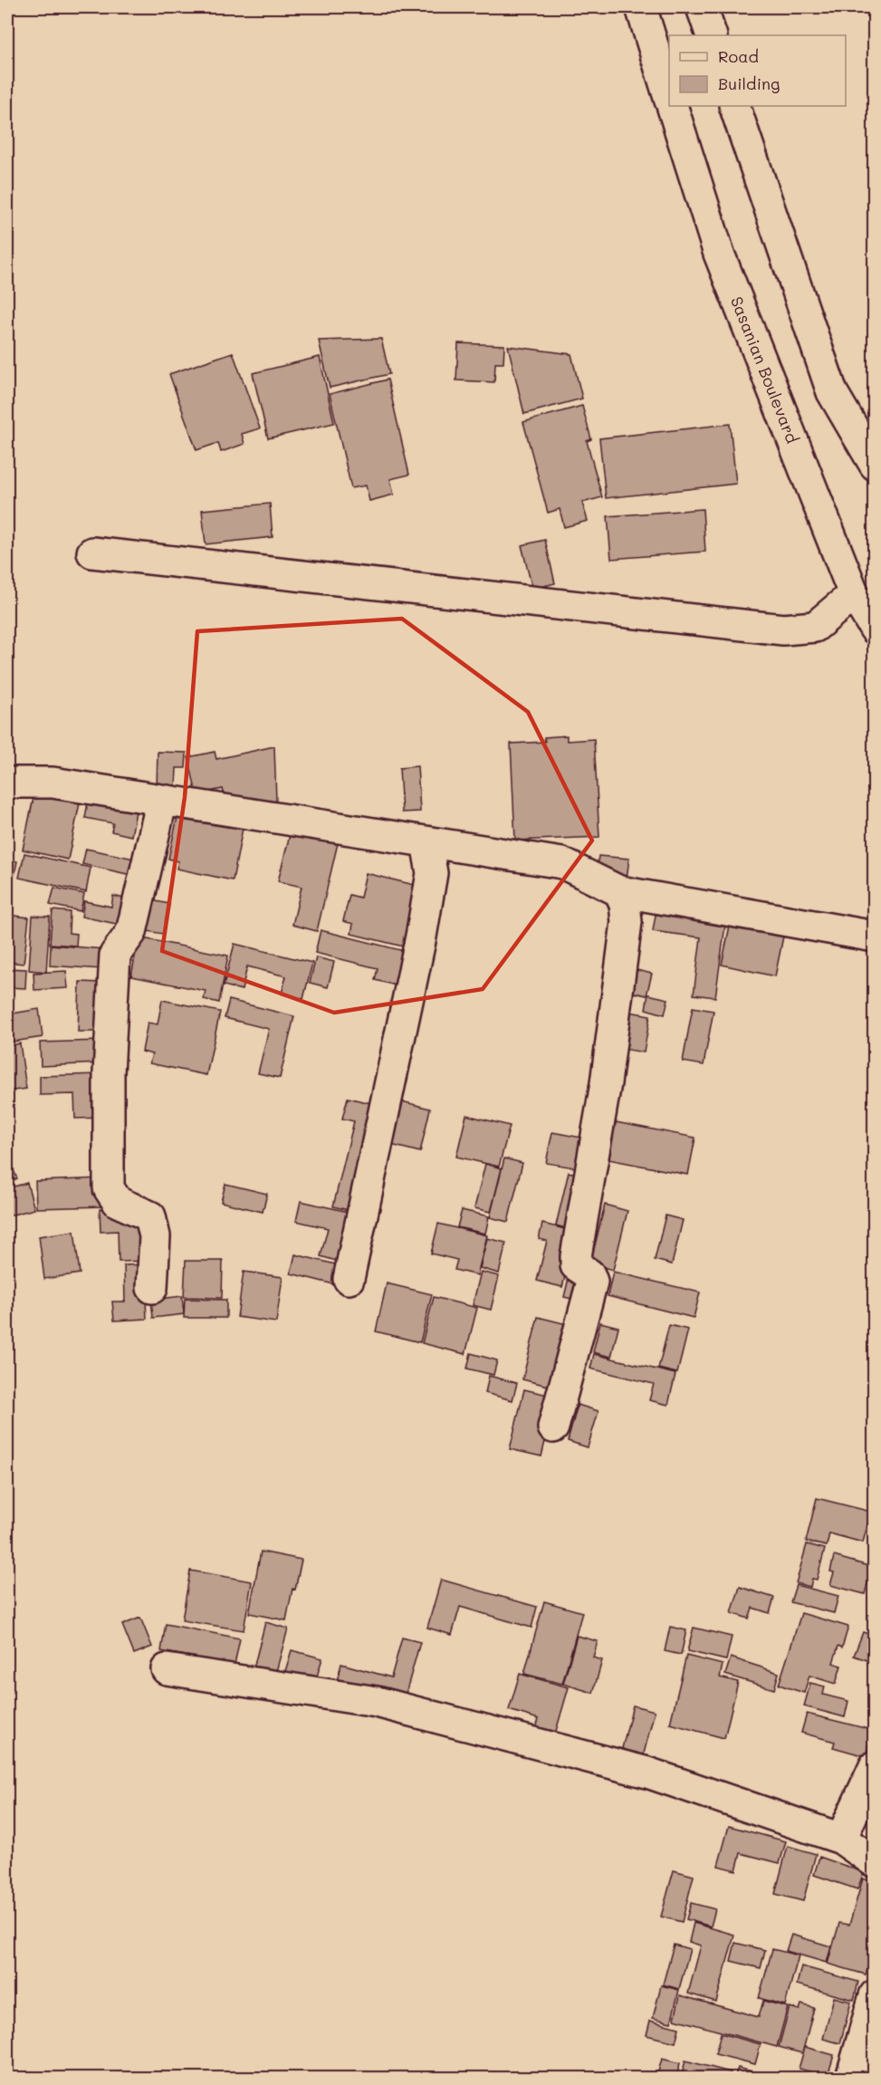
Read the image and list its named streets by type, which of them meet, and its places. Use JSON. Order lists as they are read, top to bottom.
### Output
{
  "streets": {
    "main road": ["Sasanian Boulevard"]
  },
  "legend": ["Road", "Building"]
}
